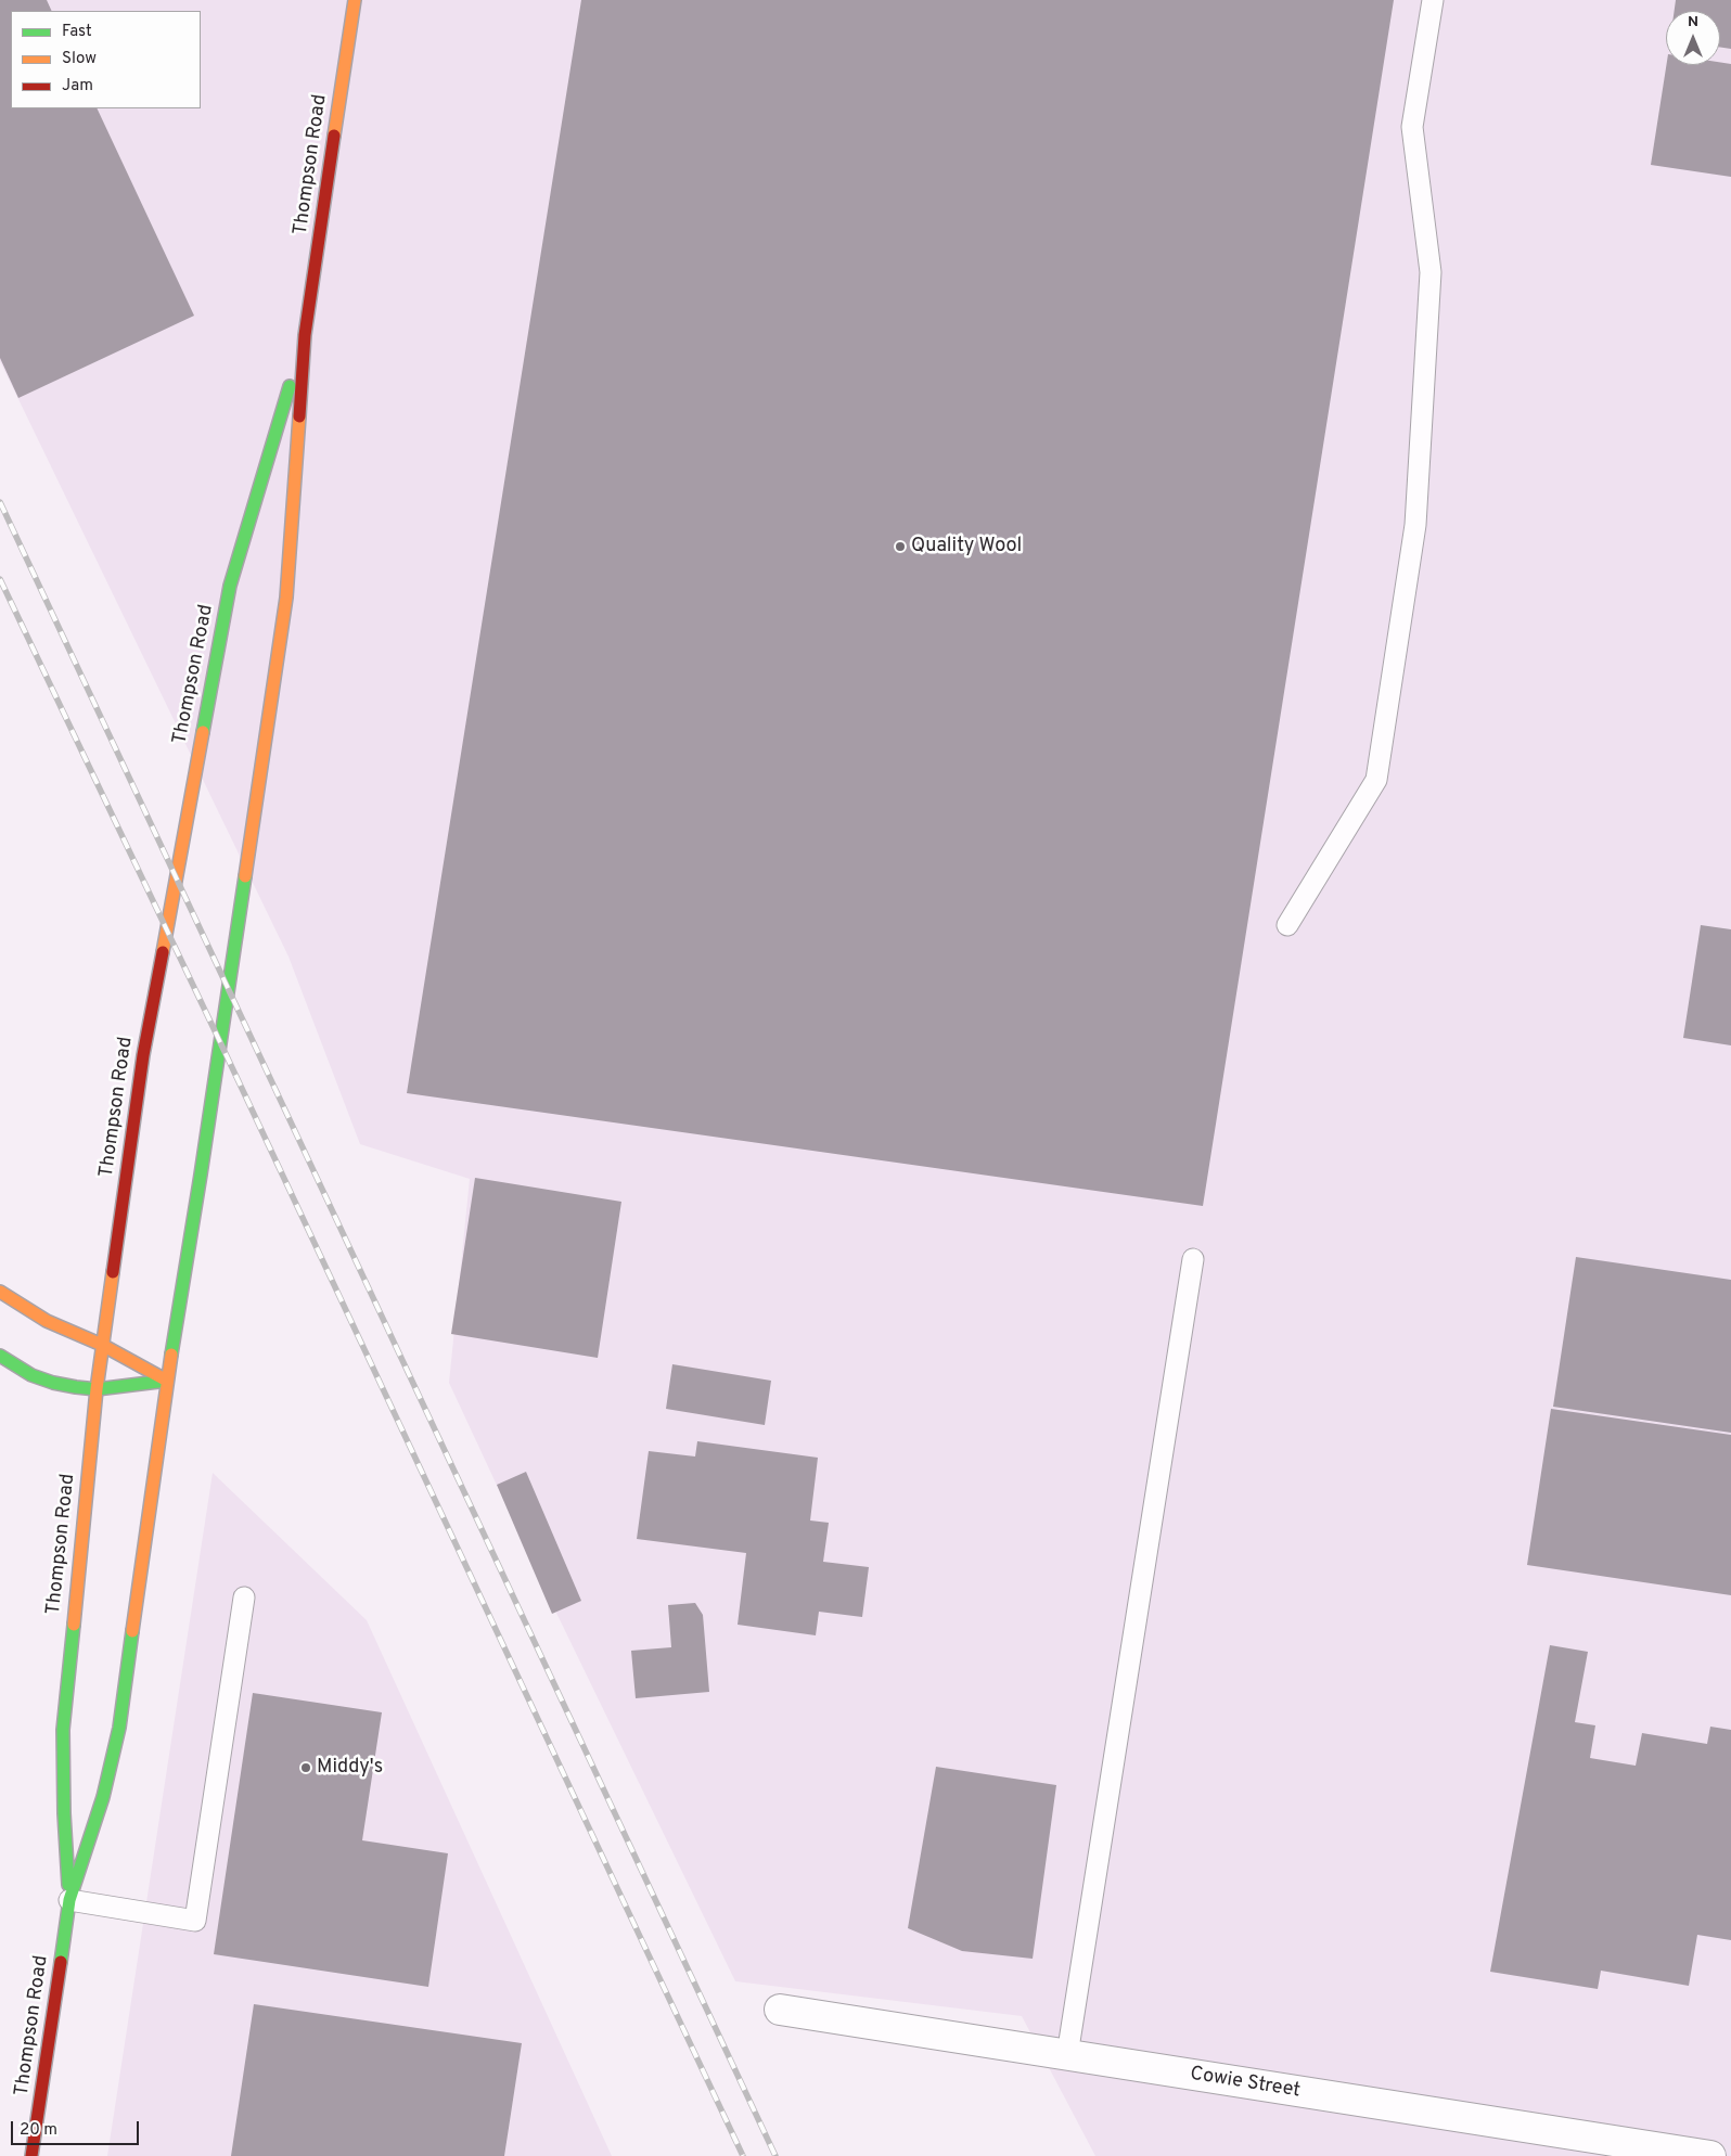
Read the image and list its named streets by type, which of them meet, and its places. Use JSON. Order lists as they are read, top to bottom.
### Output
{
  "streets": {
    "main road": ["Thompson Road"],
    "street": ["Cowie Street"]
  },
  "places": ["Quality Wool", "Middy's"],
  "legend": ["Fast", "Slow", "Jam"],
  "scale_bar": "20 m",
  "north": "top"
}
